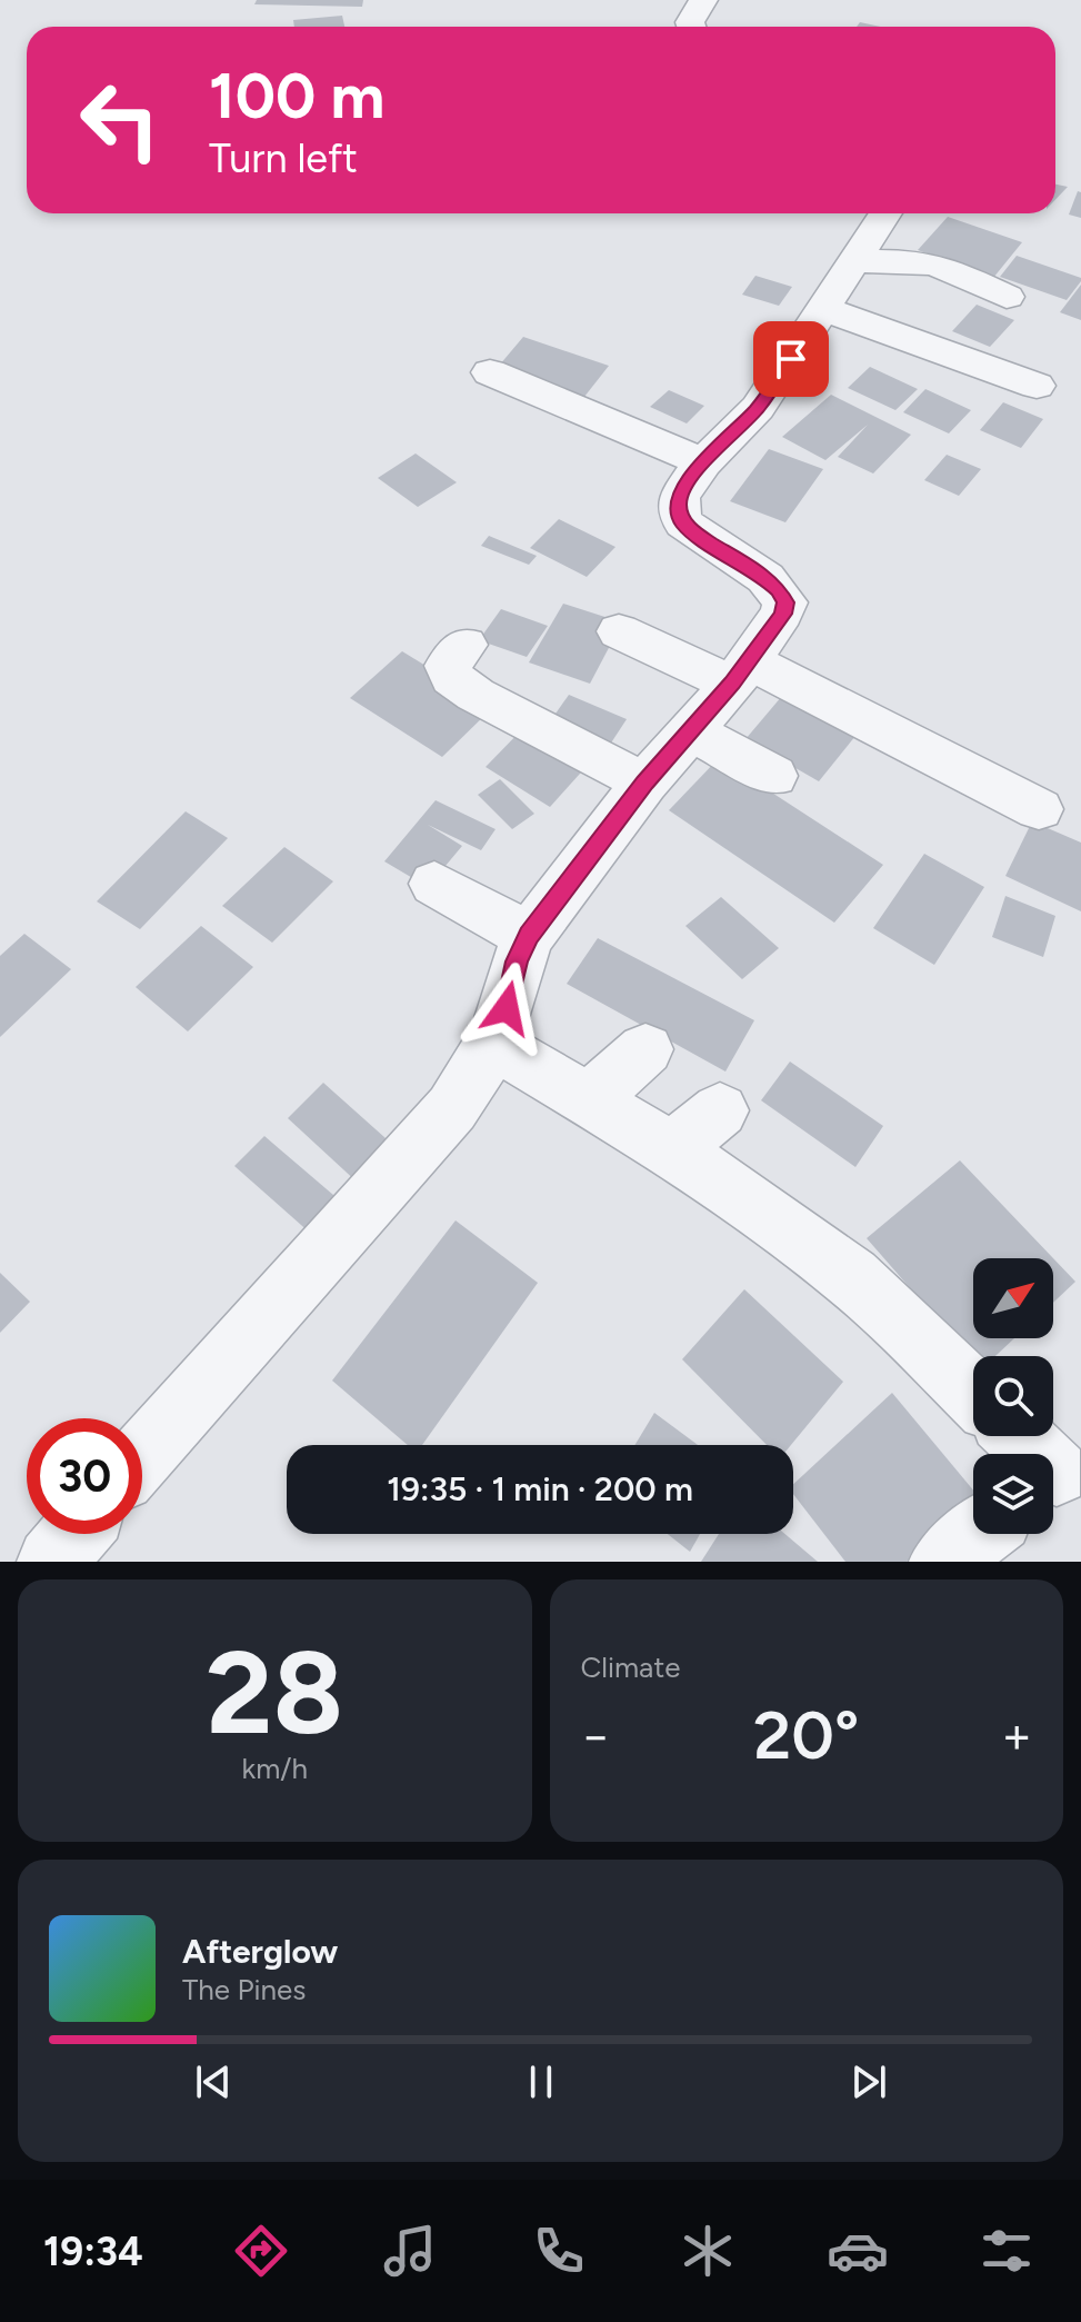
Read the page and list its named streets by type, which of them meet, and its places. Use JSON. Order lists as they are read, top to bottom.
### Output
{
  "north": "top right",
  "page": {
    "turn": ["100 m", "Turn left"],
    "limit": "30",
    "trip": "19:35 · 1 min · 200 m",
    "tile": [
      ["28", "km/h"],
      "Climate"
    ],
    "heat": ["−", "20°", "+"],
    "song": ["Afterglow", "The Pines"],
    "tabs": "19:34"
  }
}
